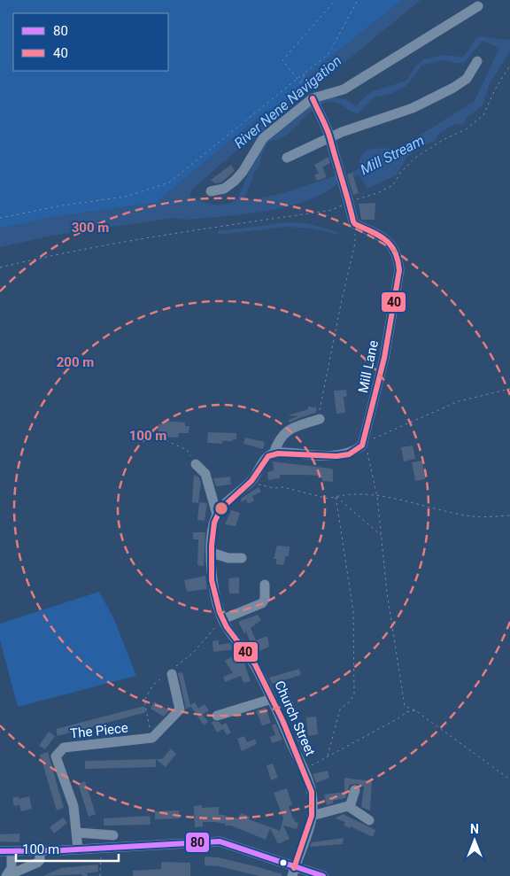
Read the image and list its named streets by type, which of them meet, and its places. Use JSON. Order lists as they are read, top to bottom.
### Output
{
  "streets": {
    "street": ["Mill Lane", "Church Street", "The Piece"]
  },
  "water": ["River Nene Navigation", "Mill Stream"],
  "lines": ["transit line 40", "transit line 80"],
  "legend": ["80", "40"],
  "scale_bar": "100 m",
  "north": "top",
  "rings": ["300 m", "200 m", "100 m"]
}
